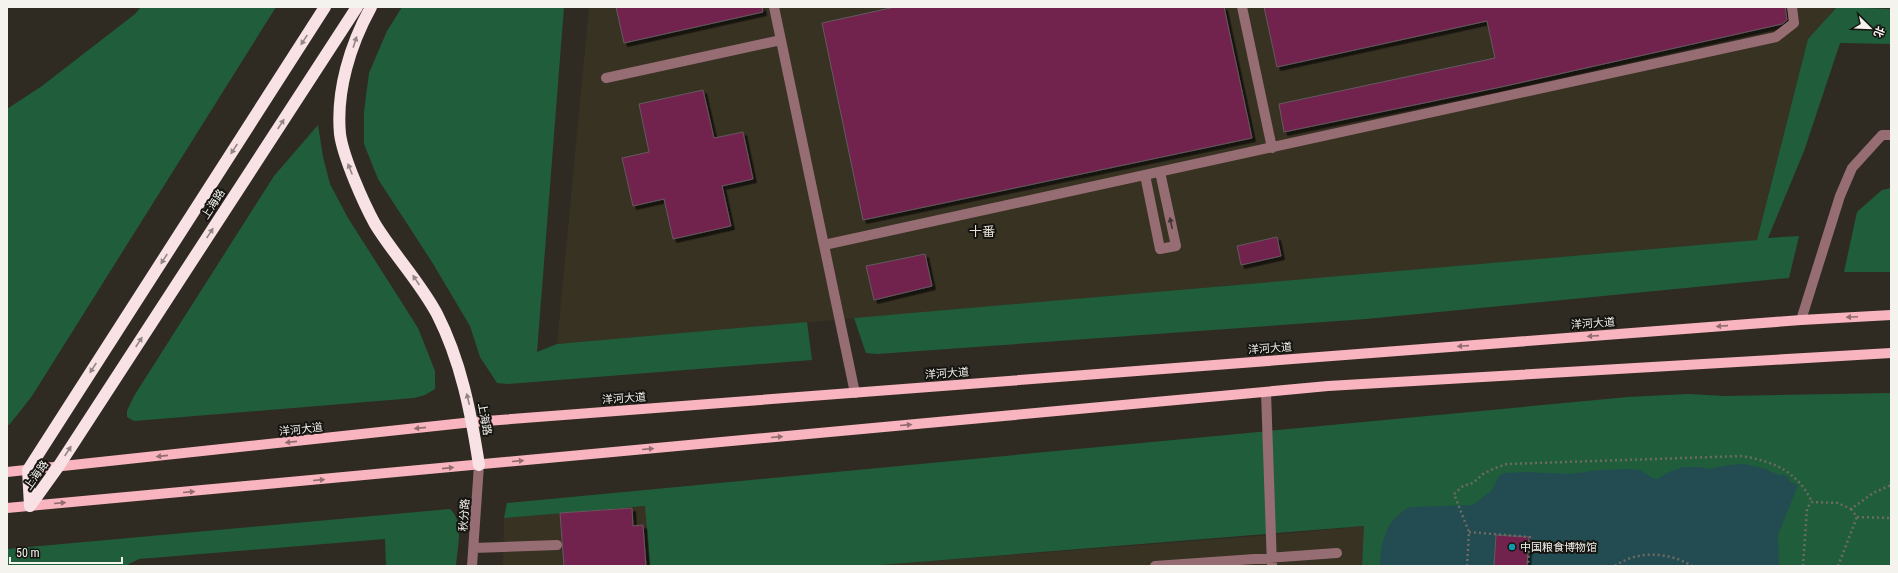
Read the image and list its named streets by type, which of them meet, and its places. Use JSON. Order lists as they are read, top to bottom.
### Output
{
  "streets": {
    "highway": ["上海路"],
    "main road": ["洋河大道"],
    "street": ["秋分路"]
  },
  "crossings": [
    ["上海路", "洋河大道"],
    ["上海路", "秋分路"]
  ],
  "districts": ["十番"],
  "places": ["中国粮食博物馆"],
  "scale_bar": "50 m",
  "north": "bottom right"
}
